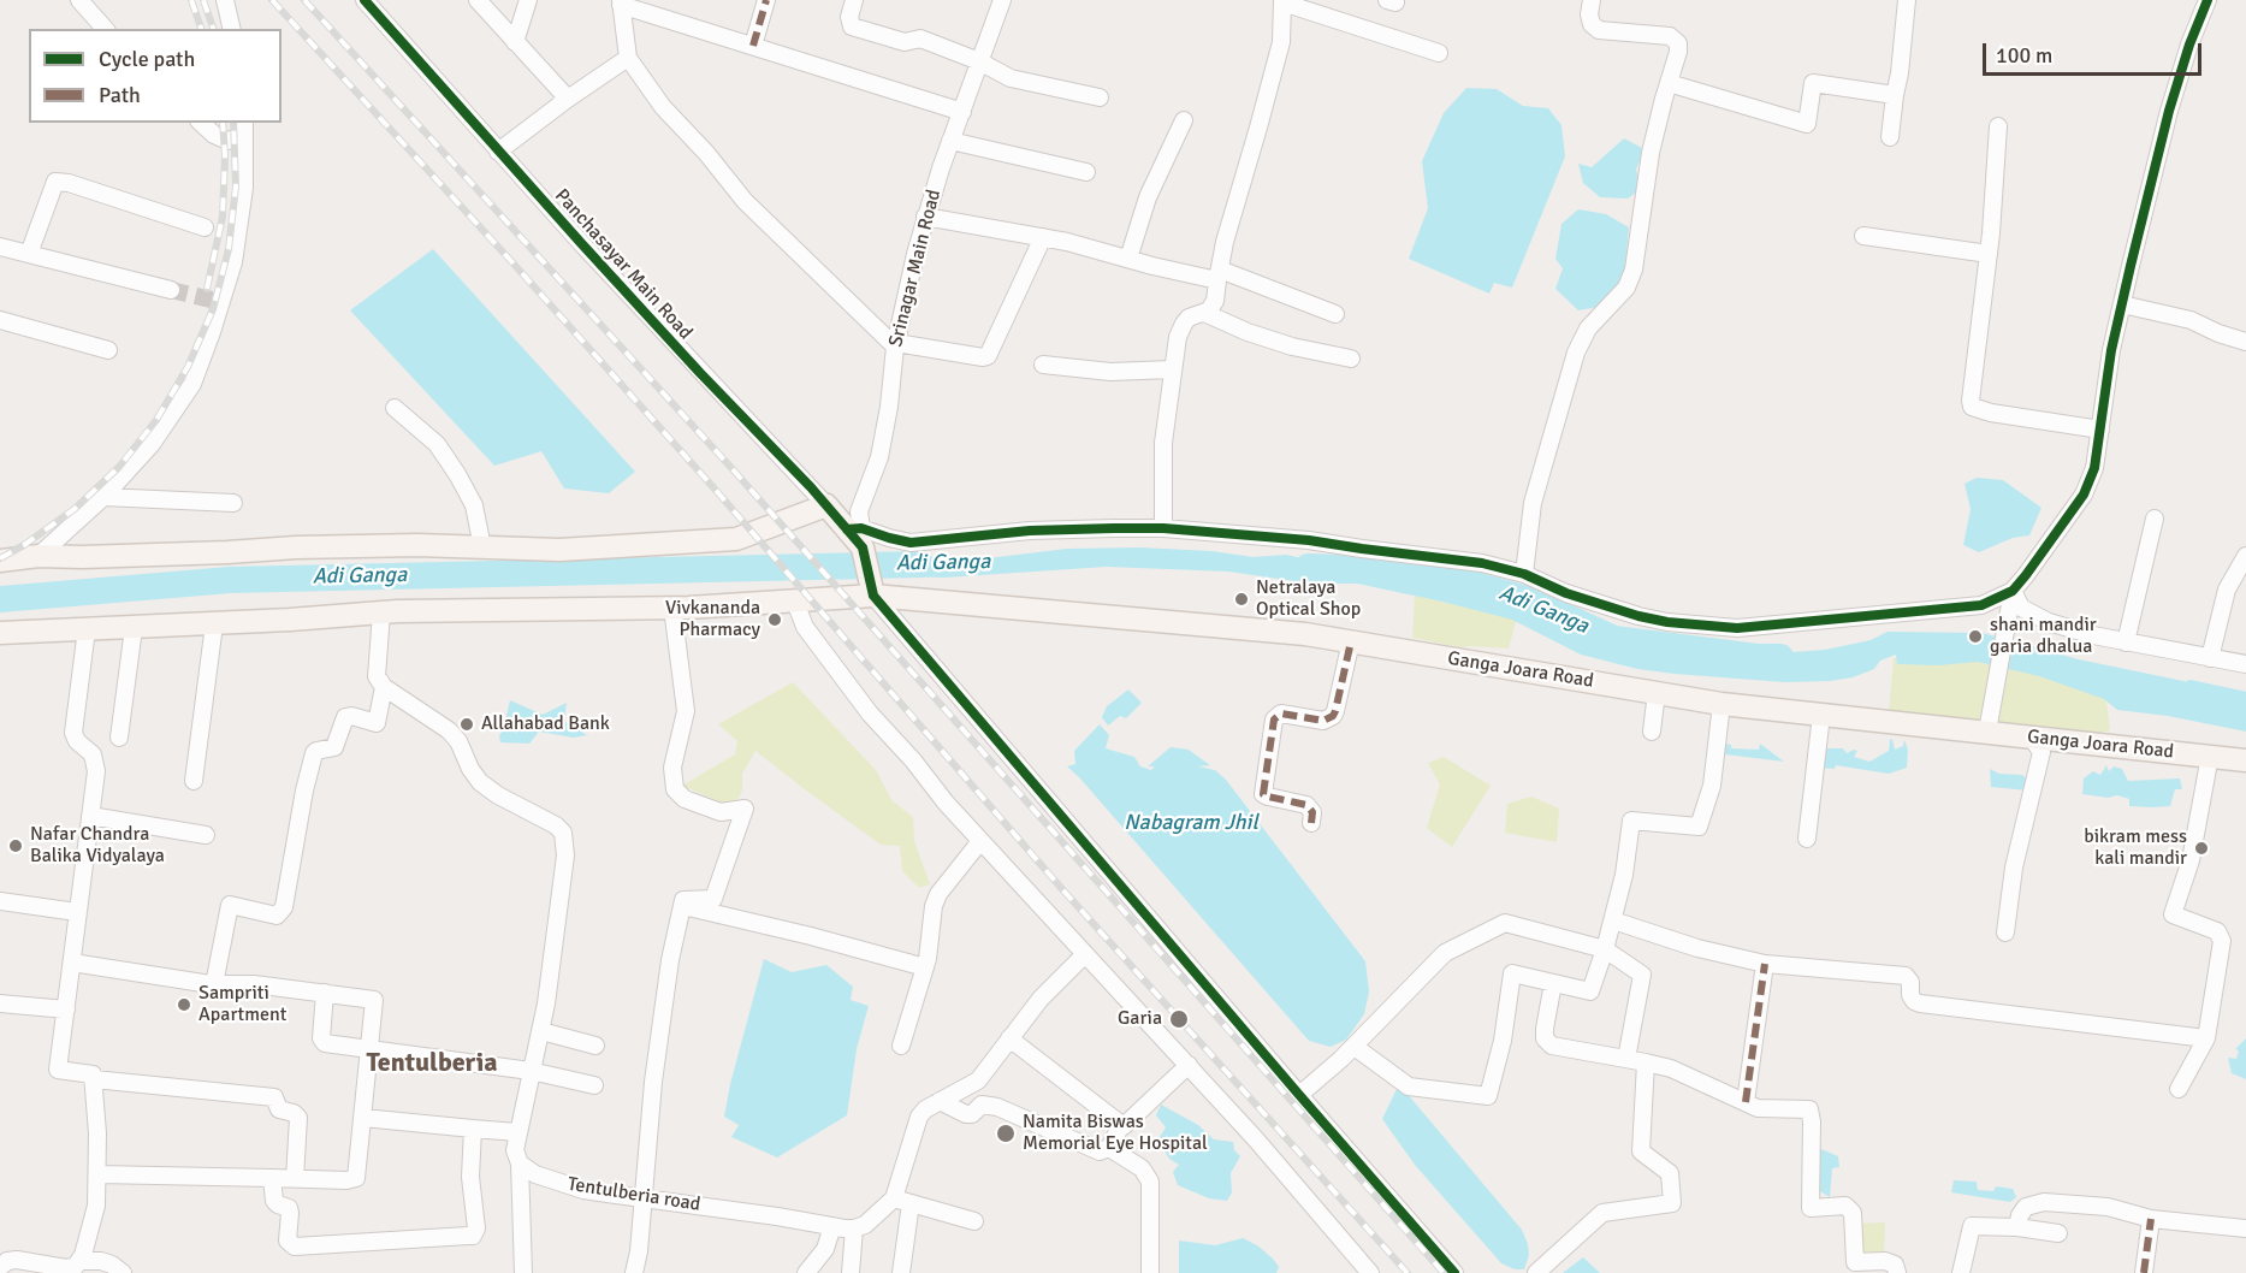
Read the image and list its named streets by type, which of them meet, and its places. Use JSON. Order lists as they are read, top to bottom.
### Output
{
  "streets": {
    "main road": ["Panchasayar Main Road", "Ganga Joara Road"],
    "street": ["Srinagar Main Road", "Tentulberia road"]
  },
  "crossings": [
    ["Panchasayar Main Road", "Srinagar Main Road"]
  ],
  "districts": ["Tentulberia"],
  "water": ["Adi Ganga", "Nabagram Jhil"],
  "places": [
    "Netralaya Optical Shop",
    "Vivkananda Pharmacy",
    "shani mandir garia dhalua",
    "Allahabad Bank",
    "Nafar Chandra Balika Vidyalaya",
    "bikram mess kali mandir",
    "Sampriti Apartment",
    "Garia",
    "Namita Biswas Memorial Eye Hospital"
  ],
  "legend": ["Cycle path", "Path"],
  "scale_bar": "100 m"
}
